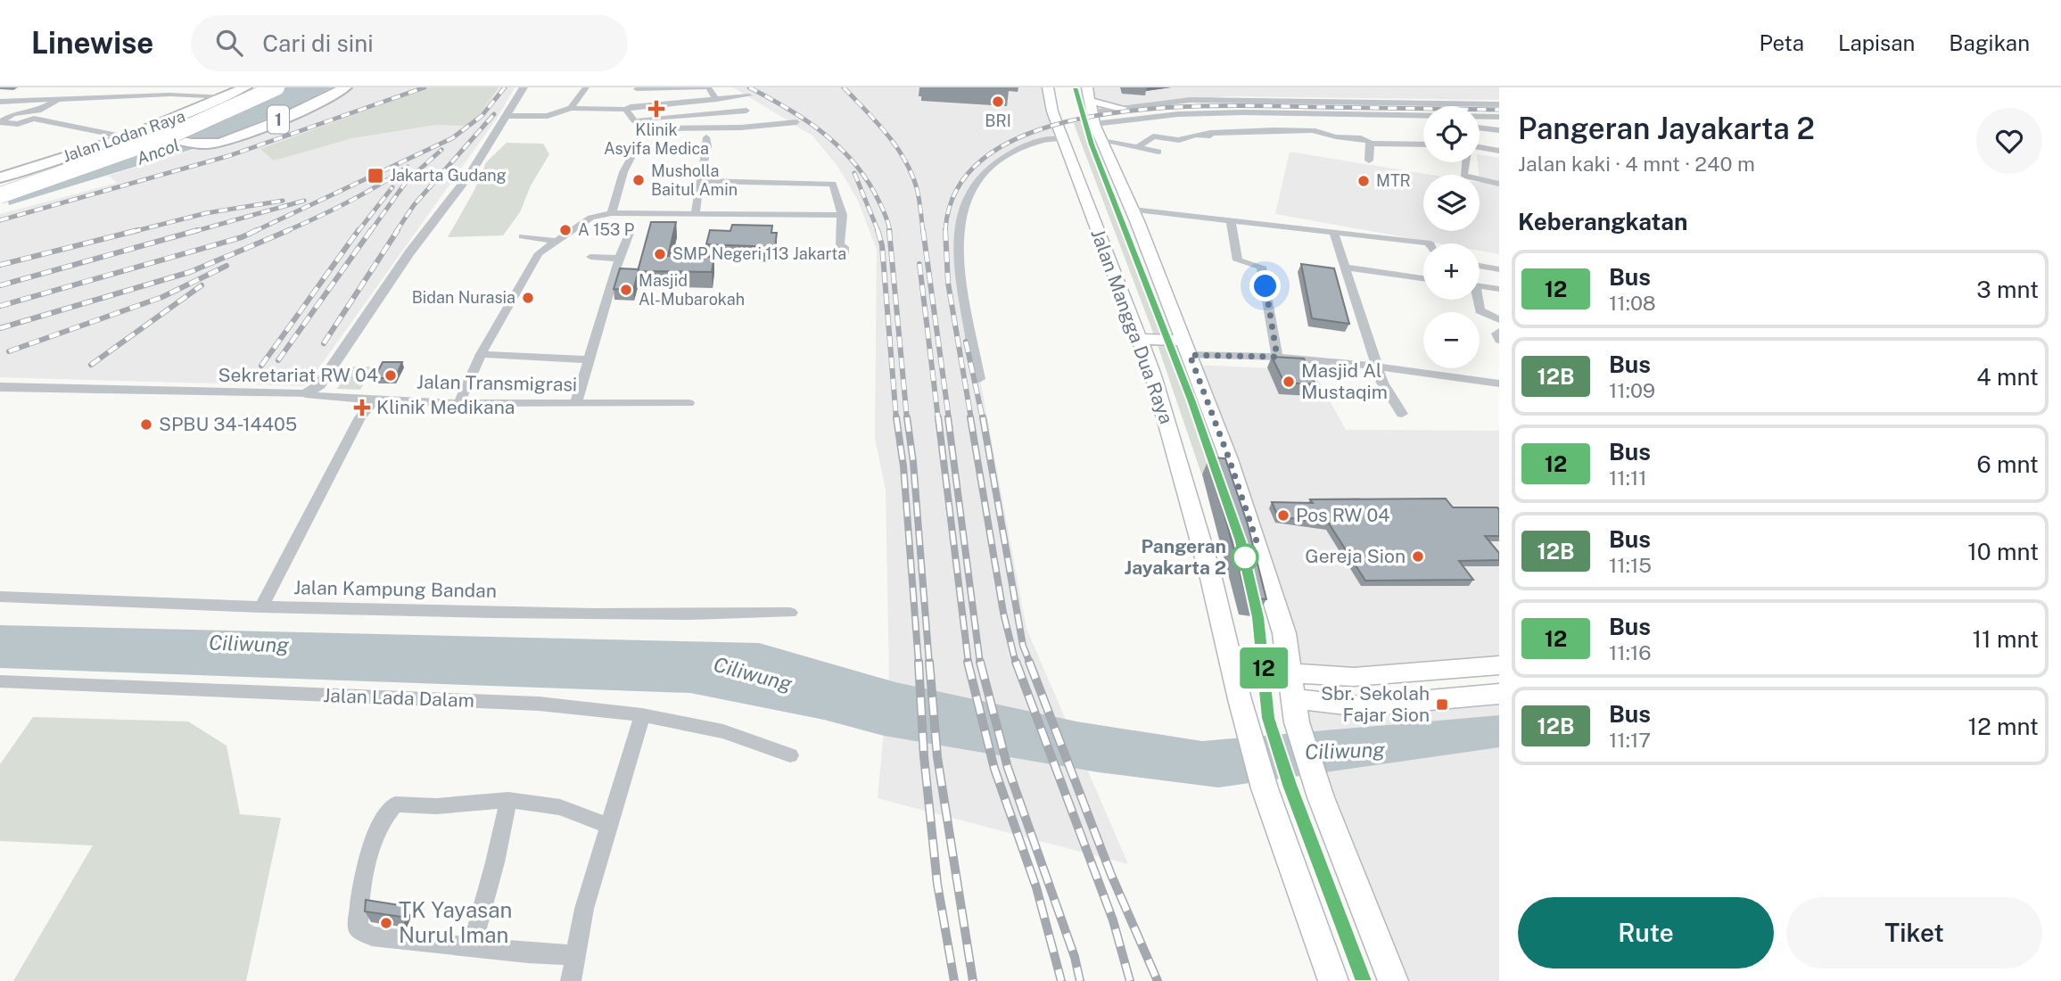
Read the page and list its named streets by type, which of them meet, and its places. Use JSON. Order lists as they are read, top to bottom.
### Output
{
  "streets": {
    "highway": ["1", "Jalan Lodan Raya"],
    "main road": ["Jalan Mangga Dua Raya"],
    "street": ["Jalan Transmigrasi", "Jalan Kampung Bandan", "Jalan Lada Dalam"]
  },
  "crossings": [
    ["1", "Jalan Lodan Raya"]
  ],
  "water": ["Ancol", "Ciliwung"],
  "places": {
    "other": [
      "BRI",
      "Musholla Baitul Amin",
      "MTR",
      "A 153 P",
      "SMP Negeri 113 Jakarta",
      "Masjid Al-Mubarokah",
      "Bidan Nurasia",
      "Sekretariat RW 04",
      "Masjid Al Mustaqim",
      "SPBU 34-14405",
      "Pos RW 04",
      "Gereja Sion",
      "Pangeran Jayakarta 2",
      "TK Yayasan Nurul Iman"
    ],
    "health": ["Klinik Asyifa Medica", "Klinik Medikana"],
    "transit": ["Jakarta Gudang", "Sbr. Sekolah Fajar Sion"]
  },
  "lines": ["bus line 12"],
  "page": {
    "header": "Linewise",
    "search": "Cari di sini",
    "nav": ["Peta", "Lapisan", "Bagikan"],
    "on_map": "12",
    "heading": [
      ["Pangeran Jayakarta 2", "Jalan kaki · 4 mnt · 240 m"],
      "Keberangkatan"
    ],
    "map_buttons": ["+", "−"],
    "list": [
      {
        "mark": "12",
        "name": "Bus",
        "note": "11:08",
        "value": "3 mnt"
      },
      {
        "mark": "12B",
        "name": "Bus",
        "note": "11:09",
        "value": "4 mnt"
      },
      {
        "mark": "12",
        "name": "Bus",
        "note": "11:11",
        "value": "6 mnt"
      },
      {
        "mark": "12B",
        "name": "Bus",
        "note": "11:15",
        "value": "10 mnt"
      },
      {
        "mark": "12",
        "name": "Bus",
        "note": "11:16",
        "value": "11 mnt"
      },
      {
        "mark": "12B",
        "name": "Bus",
        "note": "11:17",
        "value": "12 mnt"
      }
    ],
    "buttons": ["Rute", "Tiket"]
  }
}
